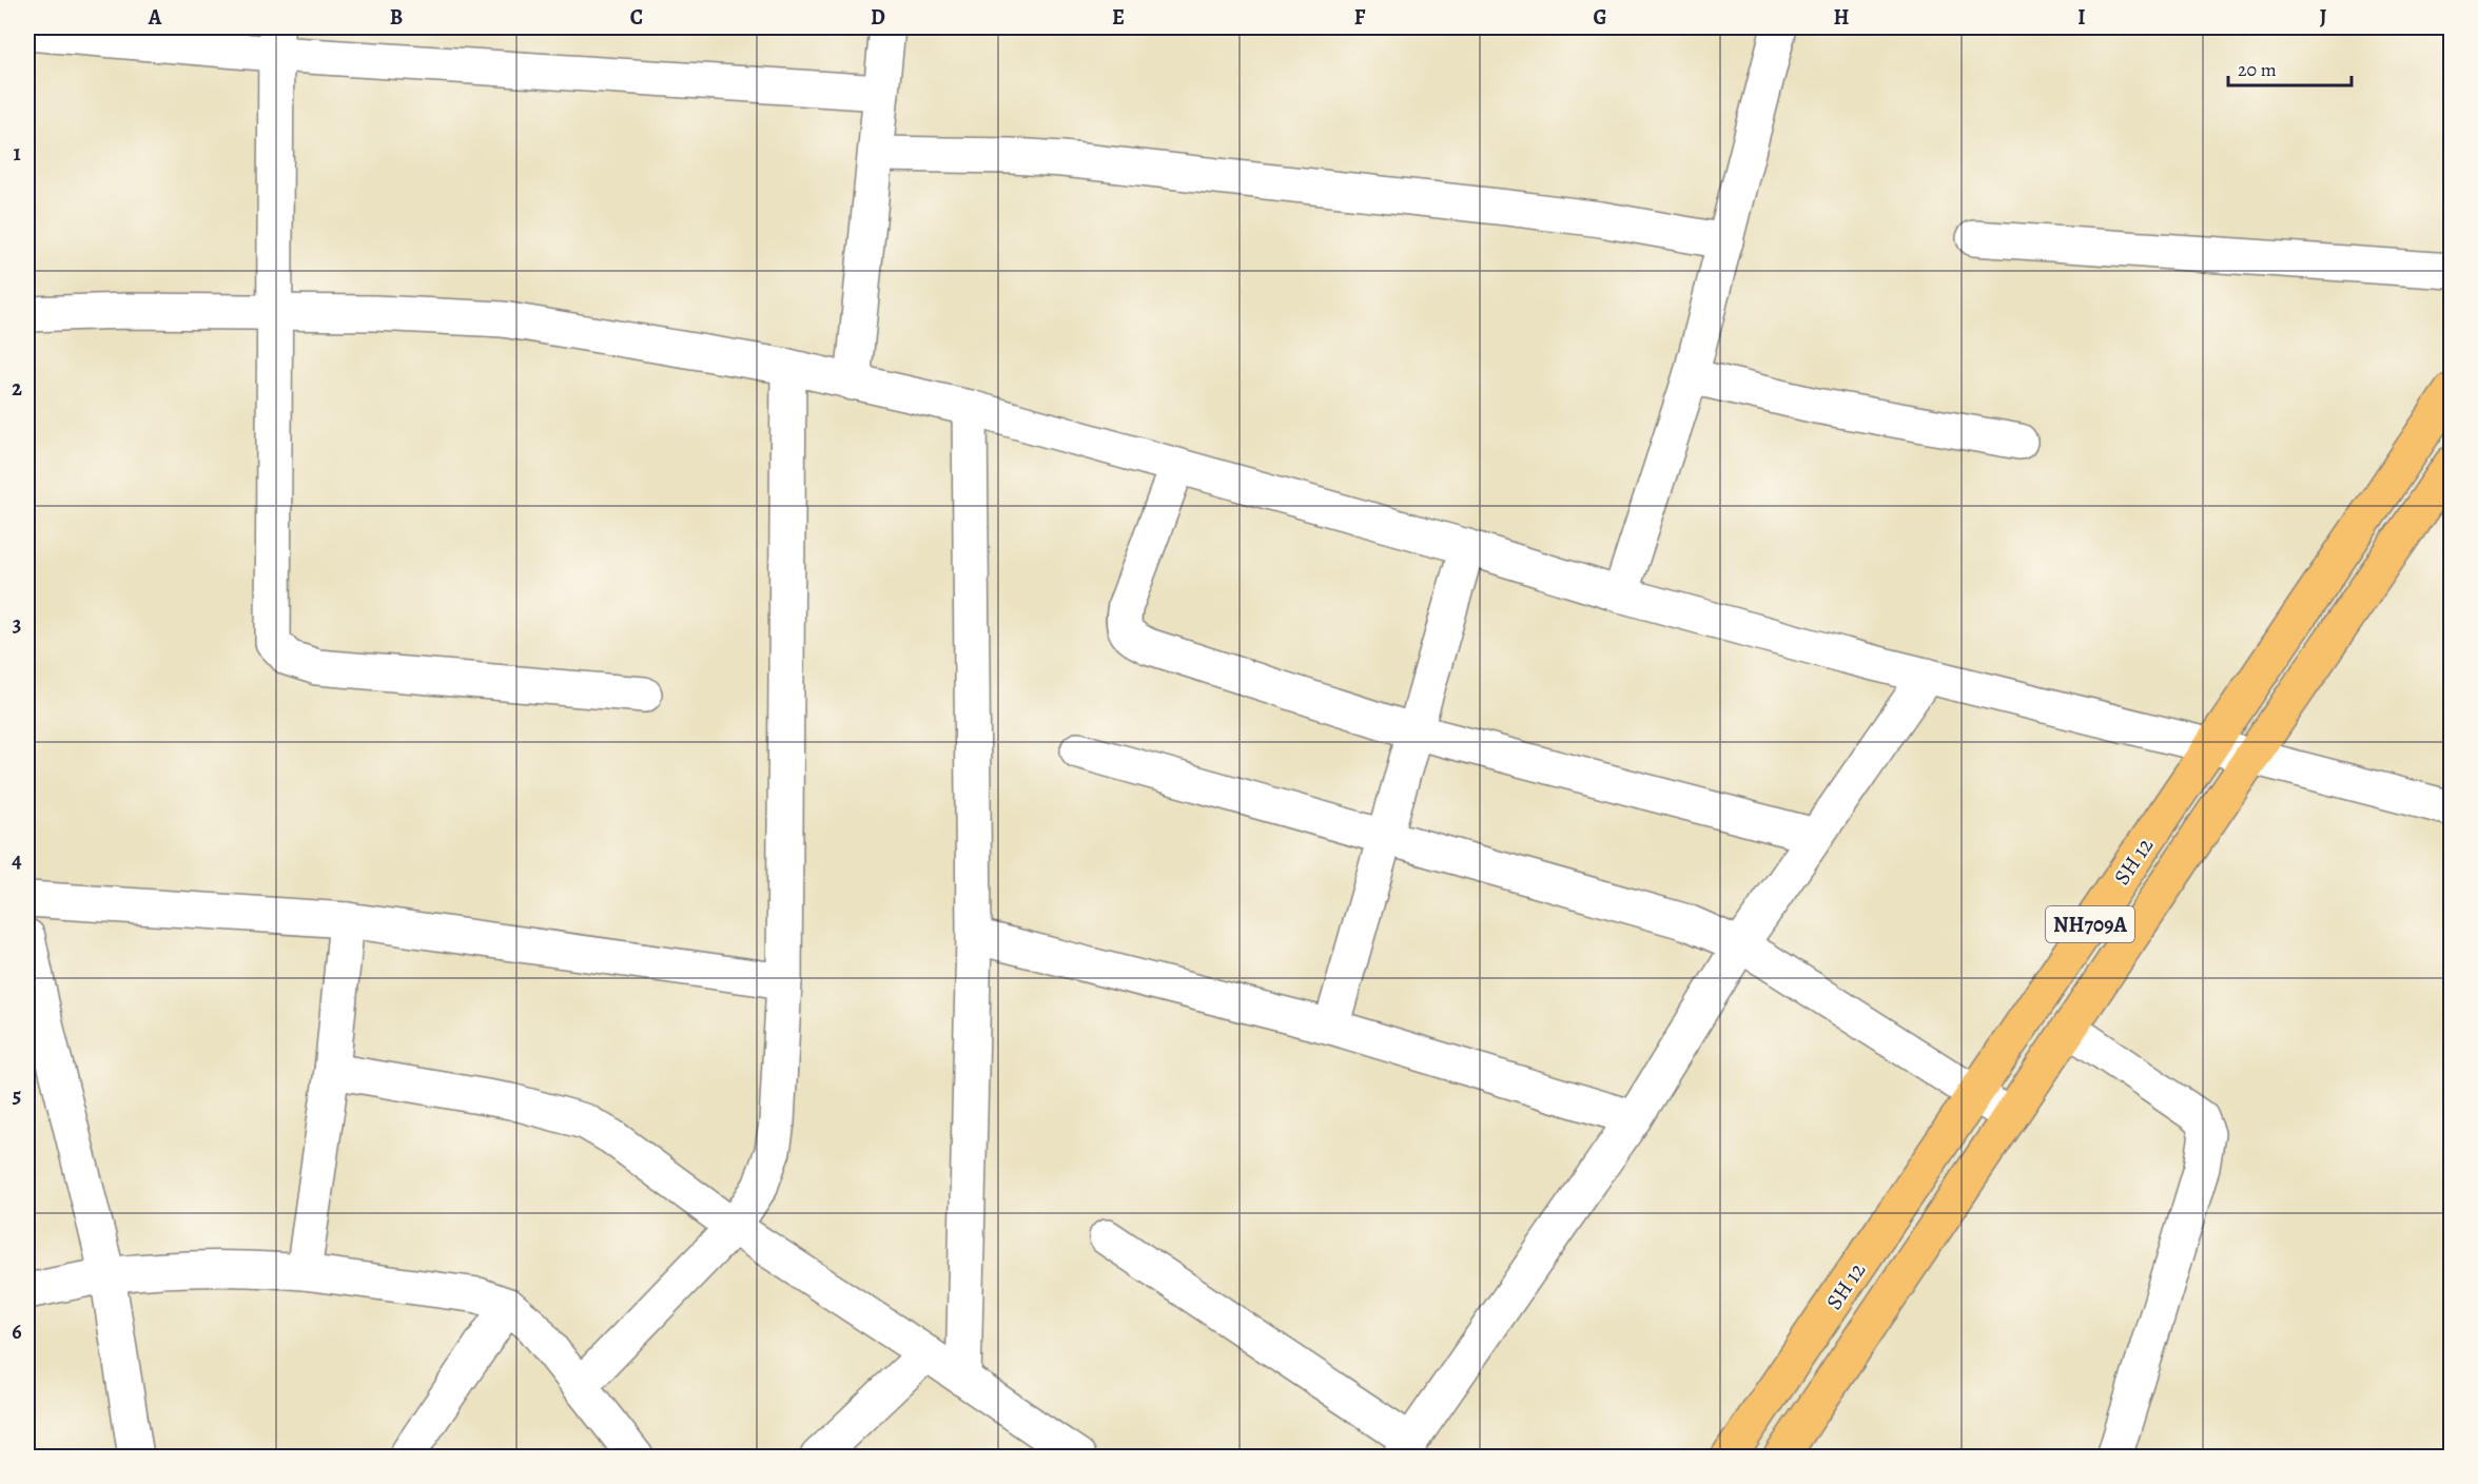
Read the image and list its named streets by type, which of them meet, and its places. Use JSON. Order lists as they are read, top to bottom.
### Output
{
  "streets": {
    "highway": ["SH 12", "NH709A"]
  },
  "scale_bar": "20 m",
  "grid": {
    "columns": [
      "A",
      "B",
      "C",
      "D",
      "E",
      "F",
      "G",
      "H",
      "I",
      "J"
    ],
    "rows": [
      "1",
      "2",
      "3",
      "4",
      "5",
      "6"
    ]
  }
}
